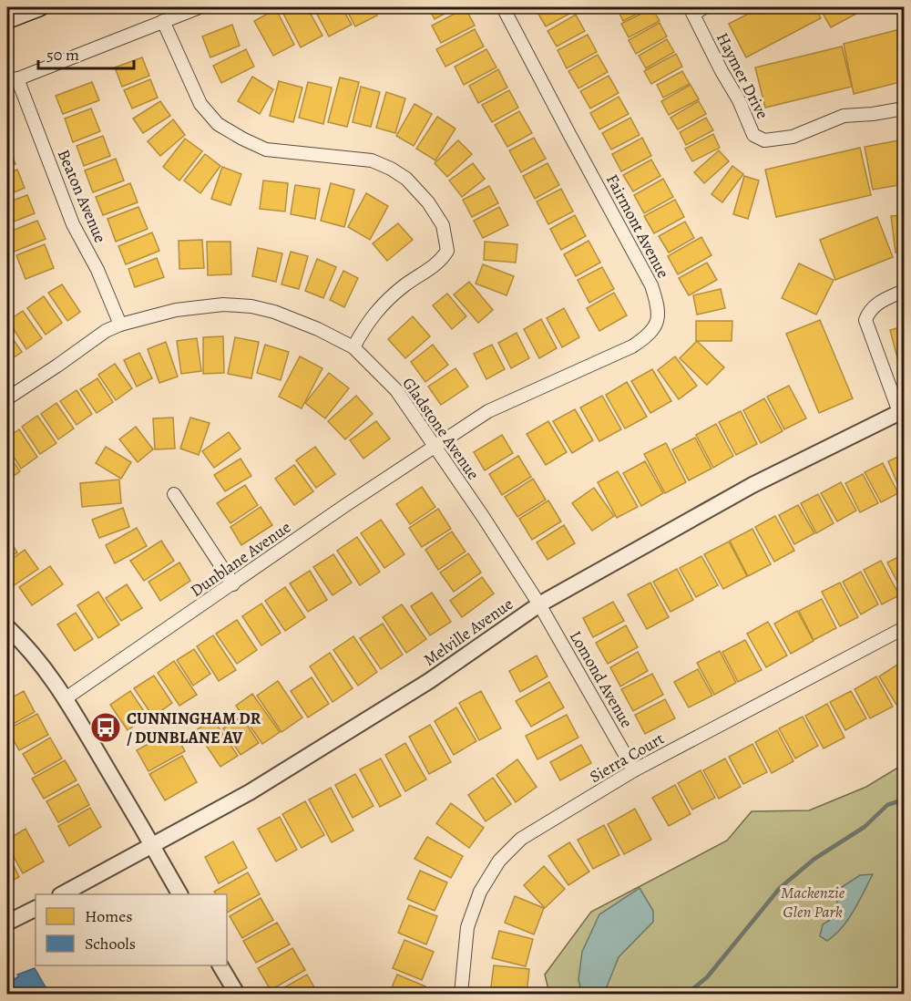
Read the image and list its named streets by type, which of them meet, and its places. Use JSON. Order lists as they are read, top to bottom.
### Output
{
  "streets": {
    "street": [
      "Haymer Drive",
      "Beaton Avenue",
      "Fairmont Avenue",
      "Gladstone Avenue",
      "Dunblane Avenue",
      "Melville Avenue",
      "Lomond Avenue",
      "Sierra Court"
    ]
  },
  "crossings": [
    ["Beaton Avenue", "Gladstone Avenue"],
    ["Fairmont Avenue", "Gladstone Avenue"],
    ["Fairmont Avenue", "Dunblane Avenue"],
    ["Gladstone Avenue", "Dunblane Avenue"],
    ["Gladstone Avenue", "Melville Avenue"],
    ["Gladstone Avenue", "Lomond Avenue"],
    ["Melville Avenue", "Lomond Avenue"],
    ["Lomond Avenue", "Sierra Court"]
  ],
  "parks": ["Mackenzie Glen Park"],
  "places": {
    "bus stop": ["CUNNINGHAM DR / DUNBLANE AV"]
  },
  "legend": ["Homes", "Schools"],
  "scale_bar": "50 m"
}
